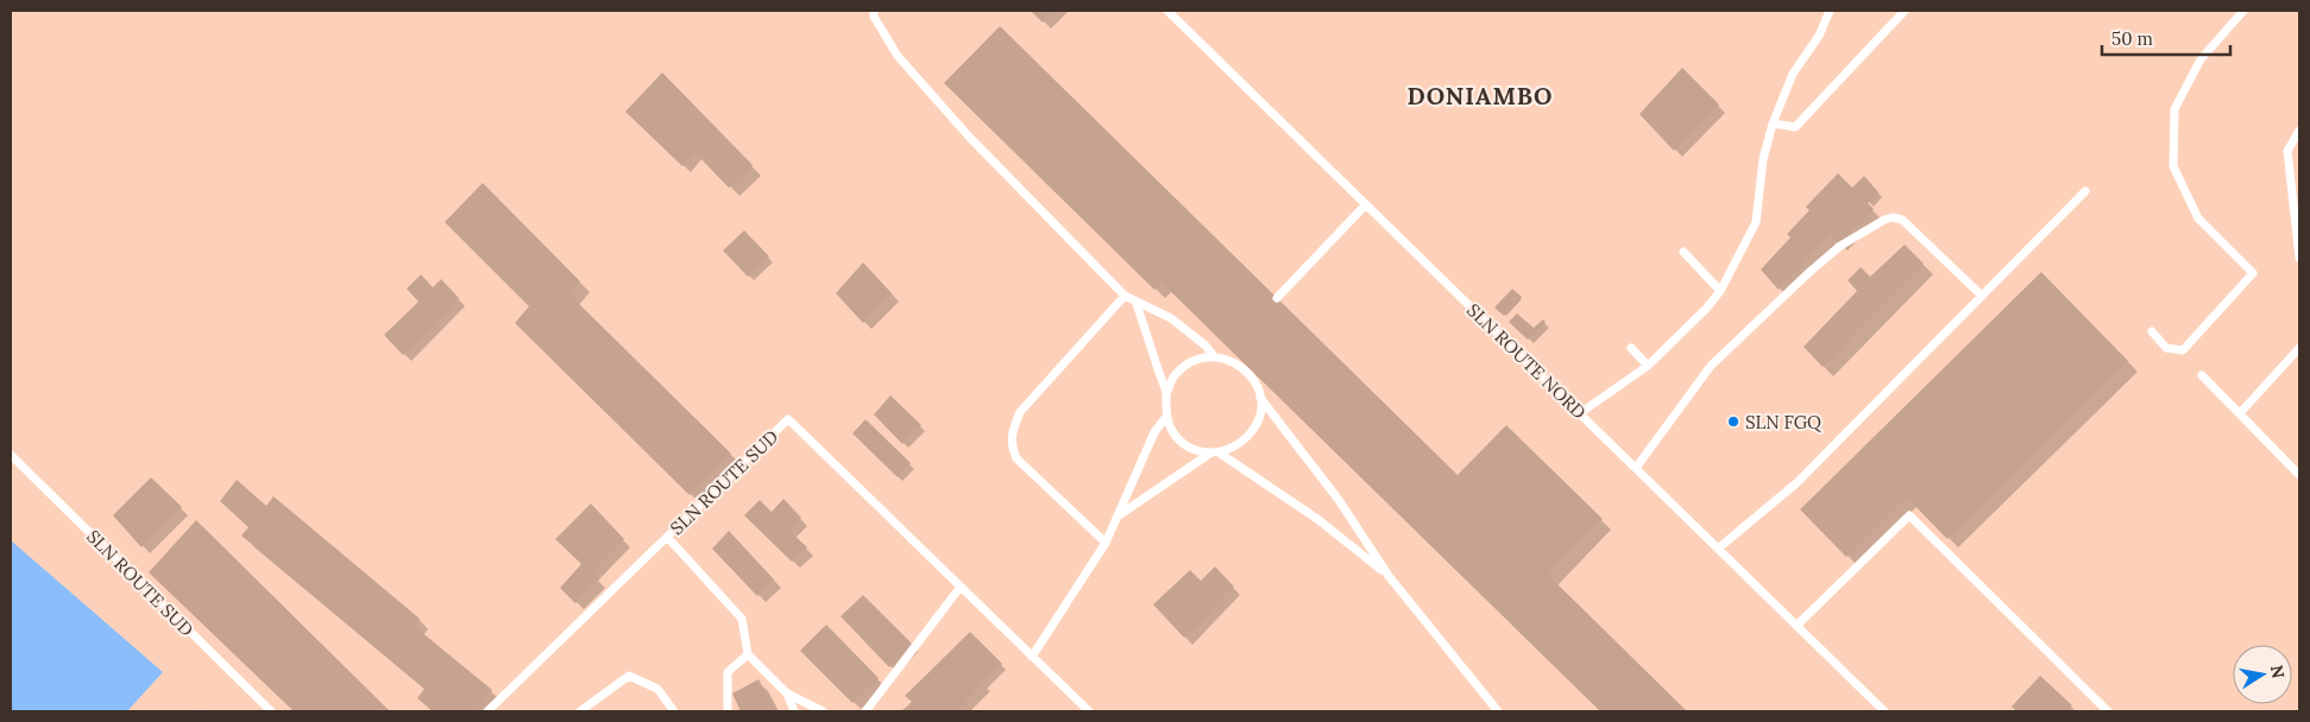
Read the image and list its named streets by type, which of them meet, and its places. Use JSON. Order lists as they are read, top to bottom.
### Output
{
  "streets": {
    "lane": ["SLN ROUTE NORD", "SLN ROUTE SUD"]
  },
  "districts": ["DONIAMBO"],
  "places": ["SLN FGQ"],
  "scale_bar": "50 m",
  "north": "right"
}
